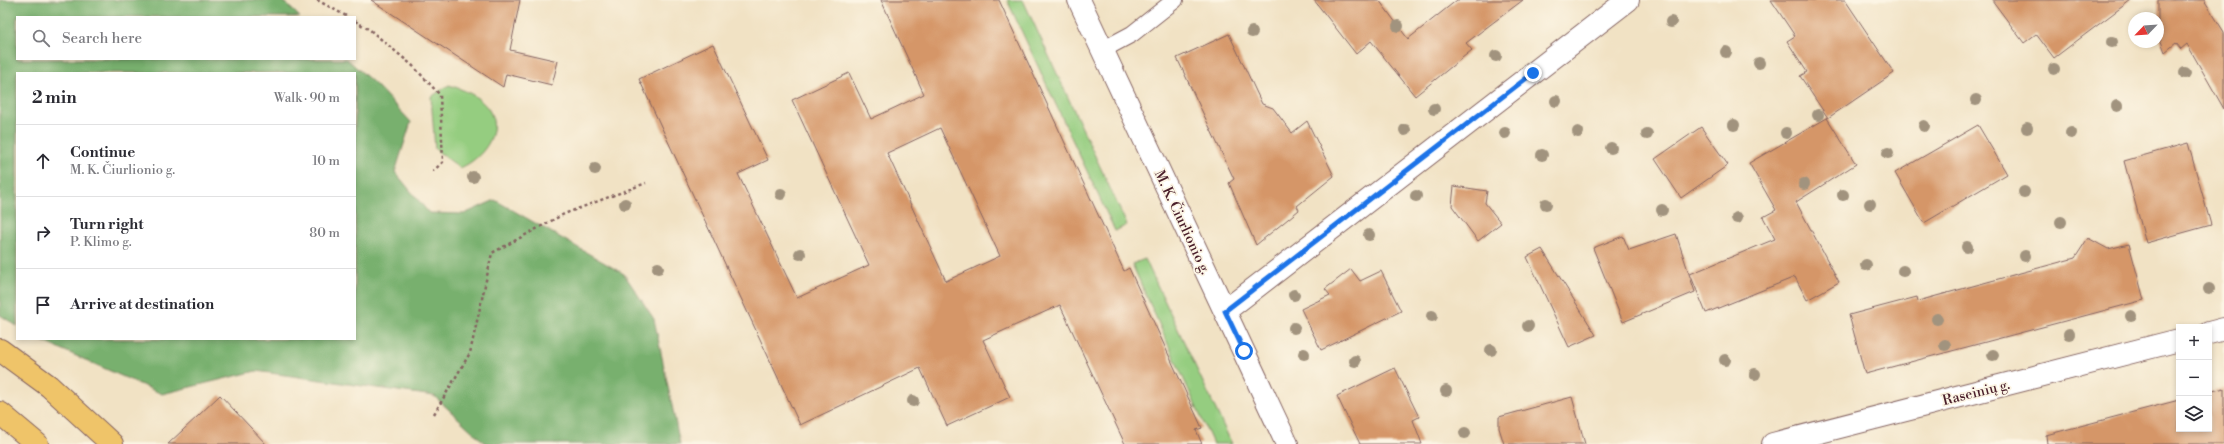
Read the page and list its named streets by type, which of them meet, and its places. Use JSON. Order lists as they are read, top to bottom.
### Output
{
  "streets": {
    "street": ["M. K. Čiurlionio g.", "Raseinių g."]
  },
  "north": "bottom left",
  "page": {
    "search": "Search here",
    "heading": ["2 min", "Walk · 90 m"],
    "list": [
      ["Continue", "M. K. Čiurlionio g.", "10 m"],
      ["Turn right", "P. Klimo g.", "80 m"],
      "Arrive at destination"
    ],
    "map_buttons": ["+", "−"]
  }
}
